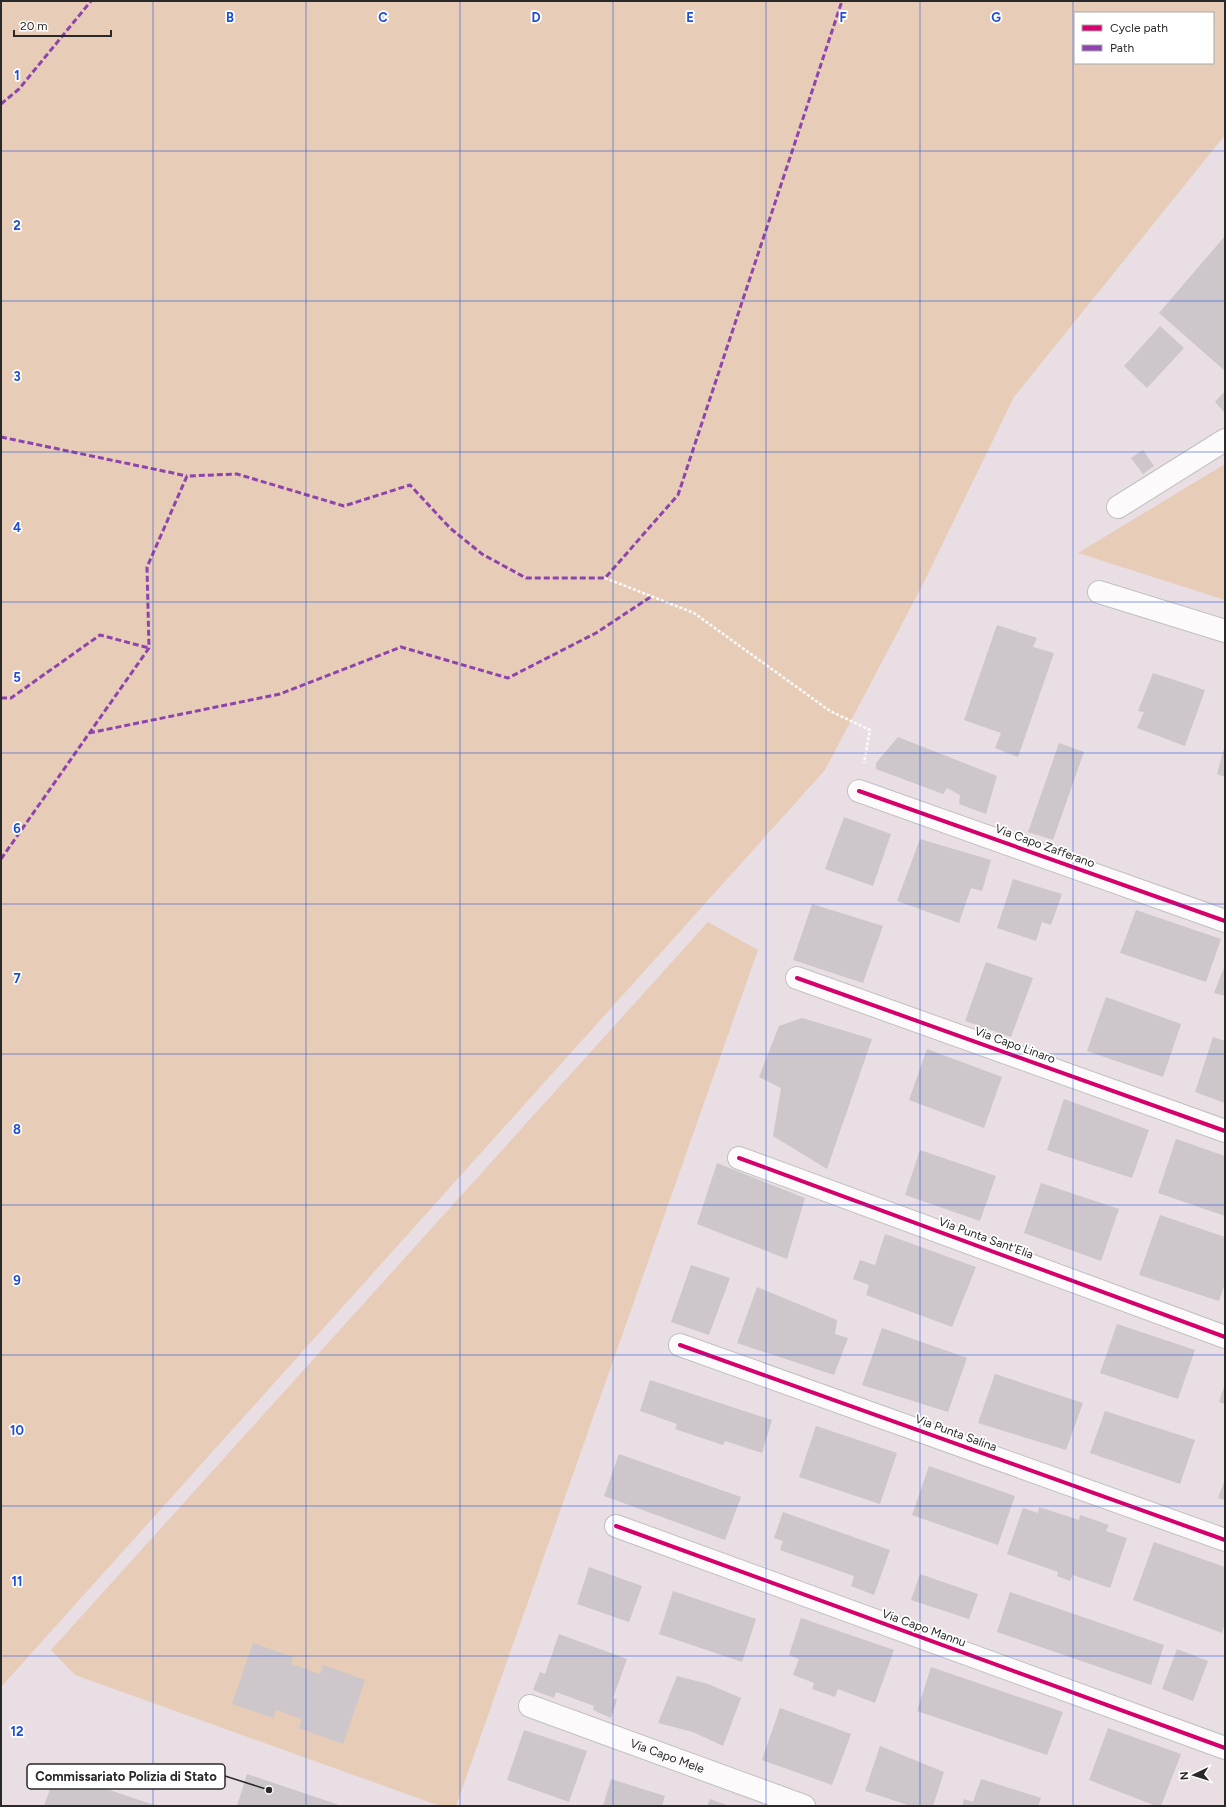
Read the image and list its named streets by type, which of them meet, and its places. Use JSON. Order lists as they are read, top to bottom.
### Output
{
  "streets": {
    "street": [
      "Via Capo Zafferano",
      "Via Capo Linaro",
      "Via Punta Sant'Elia",
      "Via Punta Salina",
      "Via Capo Mannu",
      "Via Capo Mele"
    ]
  },
  "places": ["Commissariato Polizia di Stato"],
  "legend": ["Cycle path", "Path"],
  "scale_bar": "20 m",
  "north": "left",
  "grid": {
    "columns": [
      "B",
      "C",
      "D",
      "E",
      "F",
      "G"
    ],
    "rows": [
      "1",
      "2",
      "3",
      "4",
      "5",
      "6",
      "7",
      "8",
      "9",
      "10",
      "11",
      "12"
    ]
  }
}
